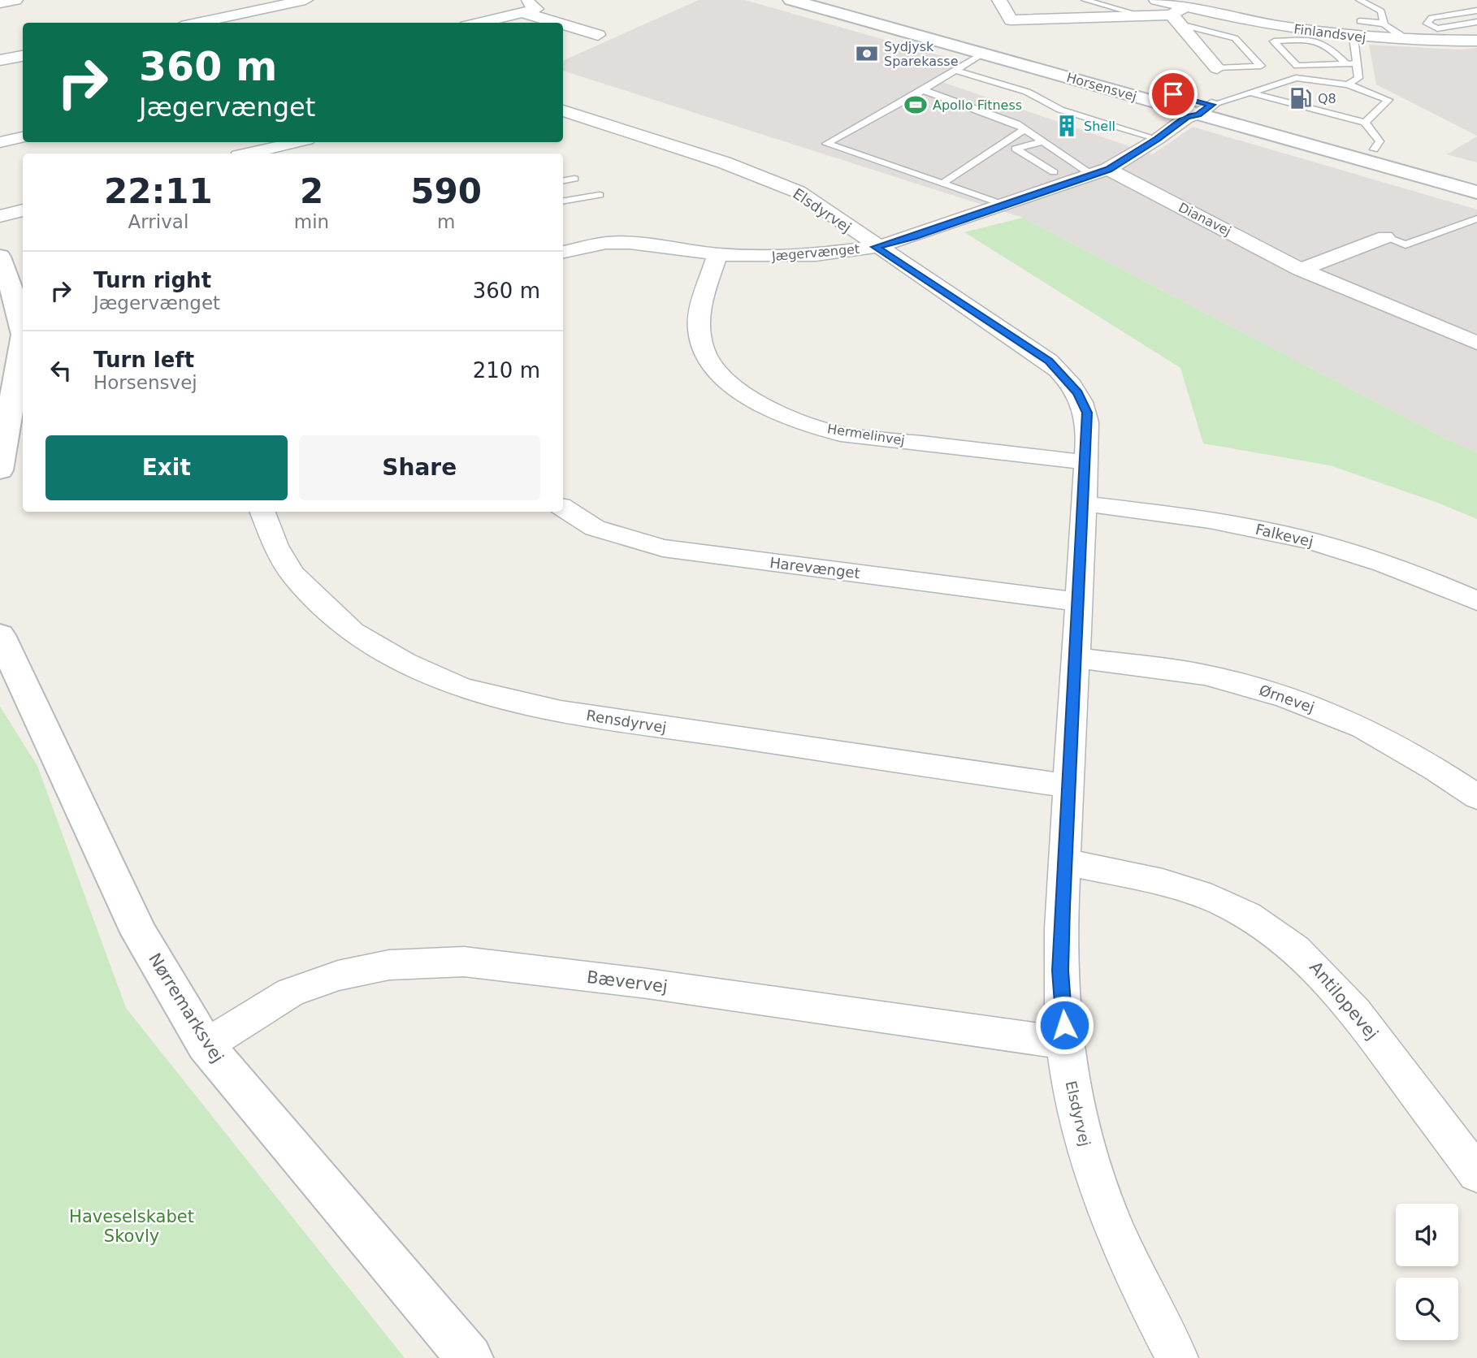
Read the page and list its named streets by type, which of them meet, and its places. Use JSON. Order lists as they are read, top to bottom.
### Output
{
  "streets": {
    "main road": ["Horsensvej", "Nørremarksvej"],
    "street": [
      "Finlandsvej",
      "Elsdyrvej",
      "Dianavej",
      "Jægervænget",
      "Hermelinvej",
      "Falkevej",
      "Harevænget",
      "Ørnevej",
      "Rensdyrvej",
      "Bævervej",
      "Antilopevej"
    ]
  },
  "crossings": [
    ["Horsensvej", "Jægervænget"],
    ["Elsdyrvej", "Jægervænget"],
    ["Elsdyrvej", "Hermelinvej"],
    ["Elsdyrvej", "Falkevej"],
    ["Elsdyrvej", "Harevænget"],
    ["Elsdyrvej", "Ørnevej"],
    ["Elsdyrvej", "Rensdyrvej"],
    ["Elsdyrvej", "Bævervej"],
    ["Elsdyrvej", "Antilopevej"],
    ["Dianavej", "Jægervænget"],
    ["Jægervænget", "Hermelinvej"],
    ["Bævervej", "Nørremarksvej"]
  ],
  "parks": ["Haveselskabet Skovly"],
  "places": {
    "bank": ["Sydjysk Sparekasse"],
    "fuel station": ["Q8"],
    "sports": ["Apollo Fitness"],
    "building": ["Shell"]
  },
  "page": {
    "turn": ["360 m", "Jægervænget"],
    "eta": [
      "22:11",
      "Arrival",
      "2",
      "min",
      "590",
      "m"
    ],
    "list": [
      {
        "name": "Turn right",
        "note": "Jægervænget",
        "value": "360 m"
      },
      {
        "name": "Turn left",
        "note": "Horsensvej",
        "value": "210 m"
      }
    ],
    "buttons": ["Exit", "Share"]
  }
}
